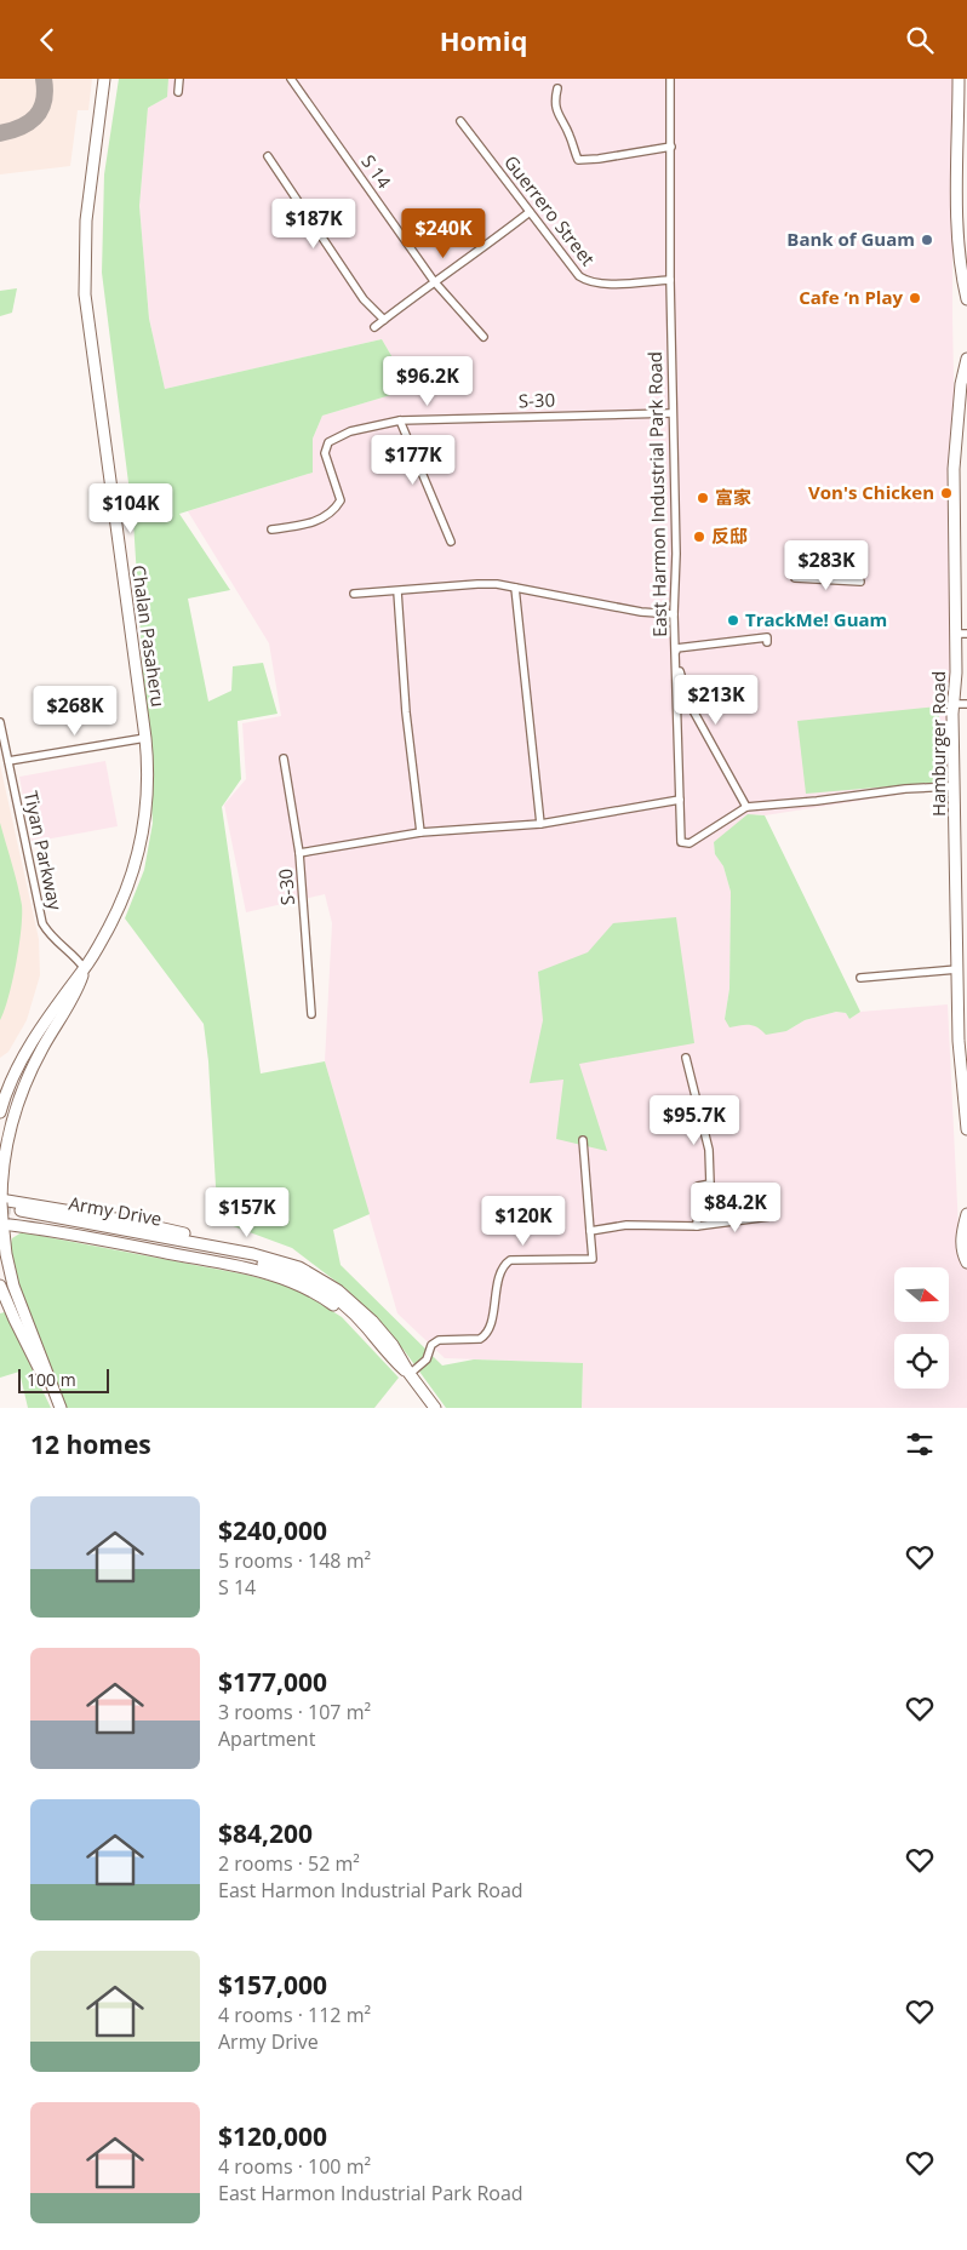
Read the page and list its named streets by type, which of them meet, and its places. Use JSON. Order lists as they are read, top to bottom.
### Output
{
  "streets": {
    "main road": ["Chalan Pasaheru", "Hamburger Road", "Army Drive"],
    "street": [
      "S 14",
      "Guerrero Street",
      "S-30",
      "East Harmon Industrial Park Road",
      "Tiyan Parkway"
    ]
  },
  "crossings": [
    ["Guerrero Street", "East Harmon Industrial Park Road"],
    ["S-30", "East Harmon Industrial Park Road"],
    ["East Harmon Industrial Park Road", "Hamburger Road"],
    ["Chalan Pasaheru", "Tiyan Parkway"]
  ],
  "places": [
    "Bank of Guam",
    "Cafe ‘n Play",
    "Von's Chicken",
    "富家",
    "反邸",
    "TrackMe! Guam"
  ],
  "scale_bar": "100 m",
  "north": "right",
  "page": {
    "header": "Homiq",
    "price": [
      "$187K",
      "$240K",
      "$96.2K",
      "$177K",
      "$104K",
      "$283K",
      "$213K",
      "$268K",
      "$95.7K",
      "$84.2K",
      "$157K",
      "$120K"
    ],
    "scale": "100 m",
    "heading": "12 homes",
    "list": [
      {
        "name": "$240,000",
        "note": "5 rooms · 148 m² · S 14"
      },
      {
        "name": "$177,000",
        "note": "3 rooms · 107 m² · Apartment"
      },
      {
        "name": "$84,200",
        "note": "2 rooms · 52 m² · East Harmon Industrial Park Road"
      },
      {
        "name": "$157,000",
        "note": "4 rooms · 112 m² · Army Drive"
      },
      {
        "name": "$120,000",
        "note": "4 rooms · 100 m² · East Harmon Industrial Park Road"
      }
    ]
  }
}
